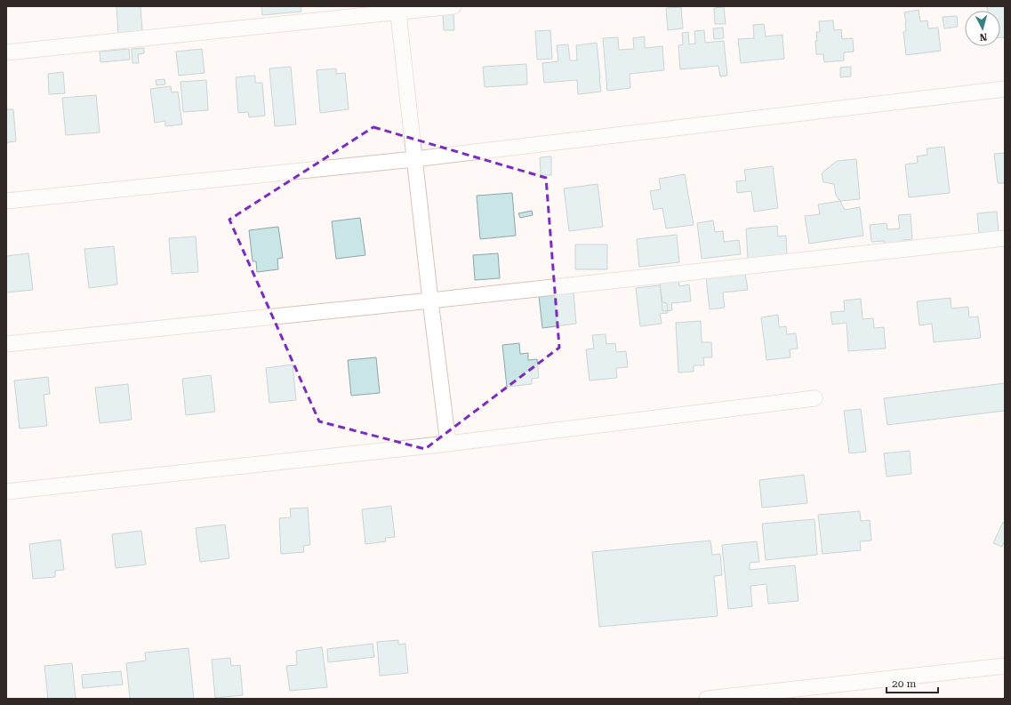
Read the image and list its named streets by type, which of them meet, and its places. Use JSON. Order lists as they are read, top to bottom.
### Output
{
  "scale_bar": "20 m",
  "north": "bottom"
}
